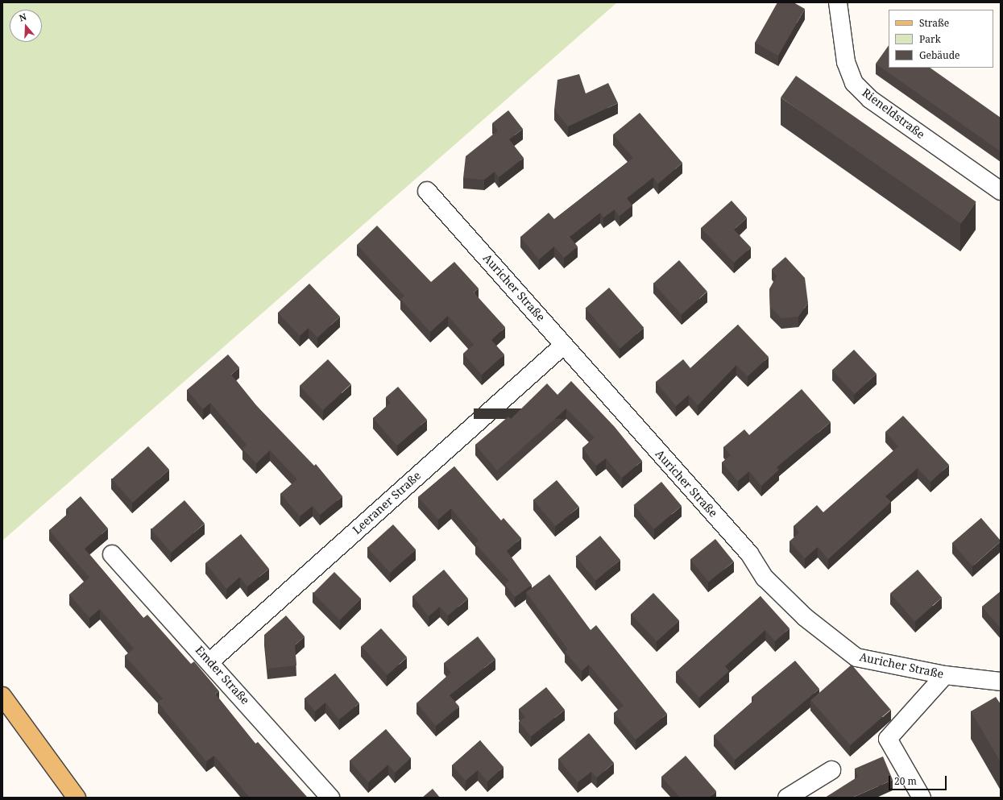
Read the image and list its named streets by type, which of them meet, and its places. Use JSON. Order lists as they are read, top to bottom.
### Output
{
  "streets": {
    "street": [
      "Rieneldstraße",
      "Auricher Straße",
      "Leeraner Straße",
      "Emder Straße"
    ]
  },
  "crossings": [
    ["Auricher Straße", "Leeraner Straße"],
    ["Leeraner Straße", "Emder Straße"]
  ],
  "legend": ["Straße", "Park", "Gebäude"],
  "scale_bar": "20 m",
  "north": "top"
}
